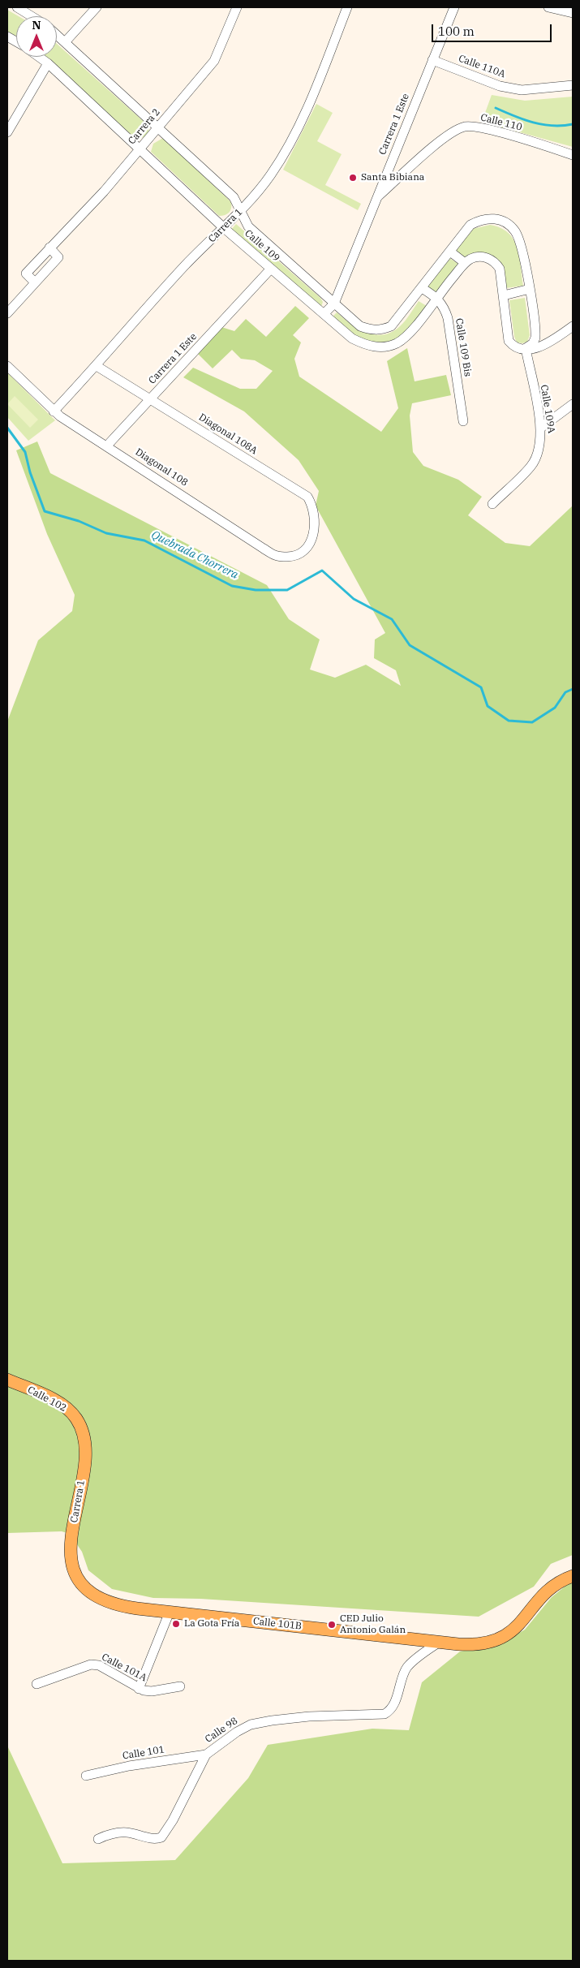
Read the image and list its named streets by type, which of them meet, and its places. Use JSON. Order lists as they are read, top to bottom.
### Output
{
  "streets": {
    "main road": ["Carrera 1", "Calle 102", "Calle 101B"],
    "street": [
      "Calle 110A",
      "Calle 110",
      "Carrera 1 Este",
      "Carrera 2",
      "Calle 109",
      "Calle 109 Bis",
      "Calle 109A",
      "Diagonal 108A",
      "Diagonal 108",
      "Calle 101A",
      "Calle 98",
      "Calle 101"
    ]
  },
  "crossings": [
    ["Calle 110A", "Carrera 1 Este"],
    ["Calle 110", "Carrera 1 Este"],
    ["Carrera 1 Este", "Calle 109"],
    ["Carrera 1 Este", "Diagonal 108A"],
    ["Carrera 1 Este", "Diagonal 108"],
    ["Carrera 2", "Calle 109"],
    ["Carrera 1", "Calle 109"],
    ["Carrera 1", "Diagonal 108A"],
    ["Carrera 1", "Diagonal 108"],
    ["Carrera 1", "Calle 102"],
    ["Carrera 1", "Calle 101B"],
    ["Calle 109", "Calle 109 Bis"],
    ["Diagonal 108A", "Diagonal 108"],
    ["Calle 101B", "Calle 98"],
    ["Calle 98", "Calle 101"]
  ],
  "water": ["Quebrada Chorrera"],
  "places": ["Santa Bibiana", "La Gota Fría", "CED Julio Antonio Galán"],
  "scale_bar": "100 m",
  "north": "top"
}
